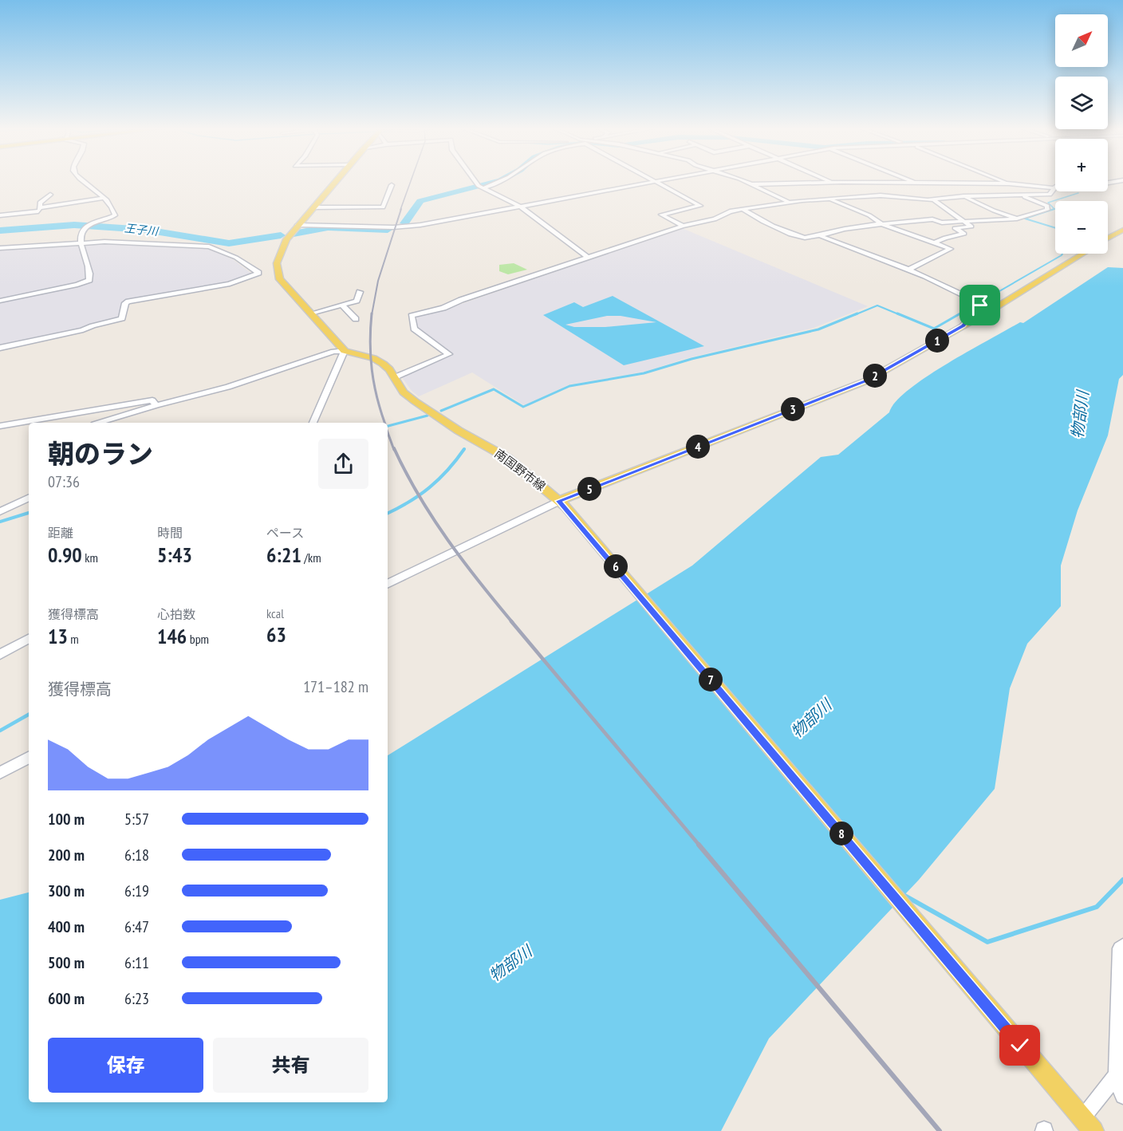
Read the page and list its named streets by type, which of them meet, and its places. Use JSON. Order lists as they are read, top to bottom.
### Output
{
  "streets": {
    "main road": ["南国野市線"]
  },
  "water": ["王子川", "物部川"],
  "north": "top right",
  "page": {
    "map_buttons": ["+", "−"],
    "pins": [
      "1",
      "2",
      "3",
      "4",
      "5",
      "6",
      "7",
      "8"
    ],
    "heading": ["朝のラン", "07:36"],
    "stats": [
      ["距離", "0.90 km"],
      ["時間", "5:43"],
      ["ペース", "6:21 /km"],
      ["獲得標高", "13 m"],
      ["心拍数", "146 bpm"],
      ["kcal", "63"]
    ],
    "chart": ["獲得標高", "171–182 m"],
    "list": [
      {
        "name": "100 m",
        "note": "5:57"
      },
      {
        "name": "200 m",
        "note": "6:18"
      },
      {
        "name": "300 m",
        "note": "6:19"
      },
      {
        "name": "400 m",
        "note": "6:47"
      },
      {
        "name": "500 m",
        "note": "6:11"
      },
      {
        "name": "600 m",
        "note": "6:23"
      }
    ],
    "buttons": ["保存", "共有"]
  }
}
